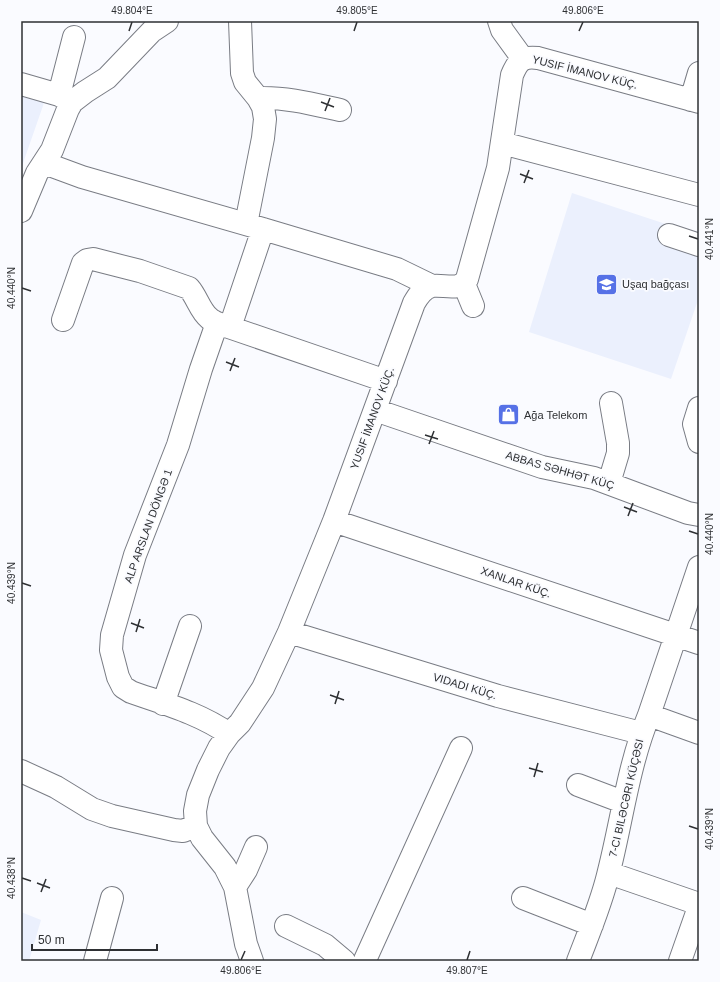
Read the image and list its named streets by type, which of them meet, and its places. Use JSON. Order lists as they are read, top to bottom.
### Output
{
  "streets": {
    "street": [
      "YUSIF İMANOV KÜÇ.",
      "ABBAS SƏHHƏT KÜÇ",
      "ALP ARSLAN DÖNGƏ 1",
      "XANLAR KÜÇ.",
      "VIDADI KÜÇ.",
      "7-CI BILƏCƏRI KÜÇƏSI"
    ]
  },
  "crossings": [
    ["YUSIF İMANOV KÜÇ.", "ABBAS SƏHHƏT KÜÇ"],
    ["YUSIF İMANOV KÜÇ.", "ALP ARSLAN DÖNGƏ 1"],
    ["YUSIF İMANOV KÜÇ.", "XANLAR KÜÇ."],
    ["YUSIF İMANOV KÜÇ.", "VIDADI KÜÇ."],
    ["XANLAR KÜÇ.", "7-CI BILƏCƏRI KÜÇƏSI"],
    ["VIDADI KÜÇ.", "7-CI BILƏCƏRI KÜÇƏSI"]
  ],
  "places": {
    "school or university": ["Uşaq bağçası"],
    "shop": ["Ağa Telekom"]
  },
  "scale_bar": "50 m",
  "coordinates": [
    "49.804°E",
    "49.805°E",
    "49.806°E",
    "40.441°N",
    "40.440°N",
    "40.439°N",
    "40.438°N",
    "49.807°E"
  ]
}
